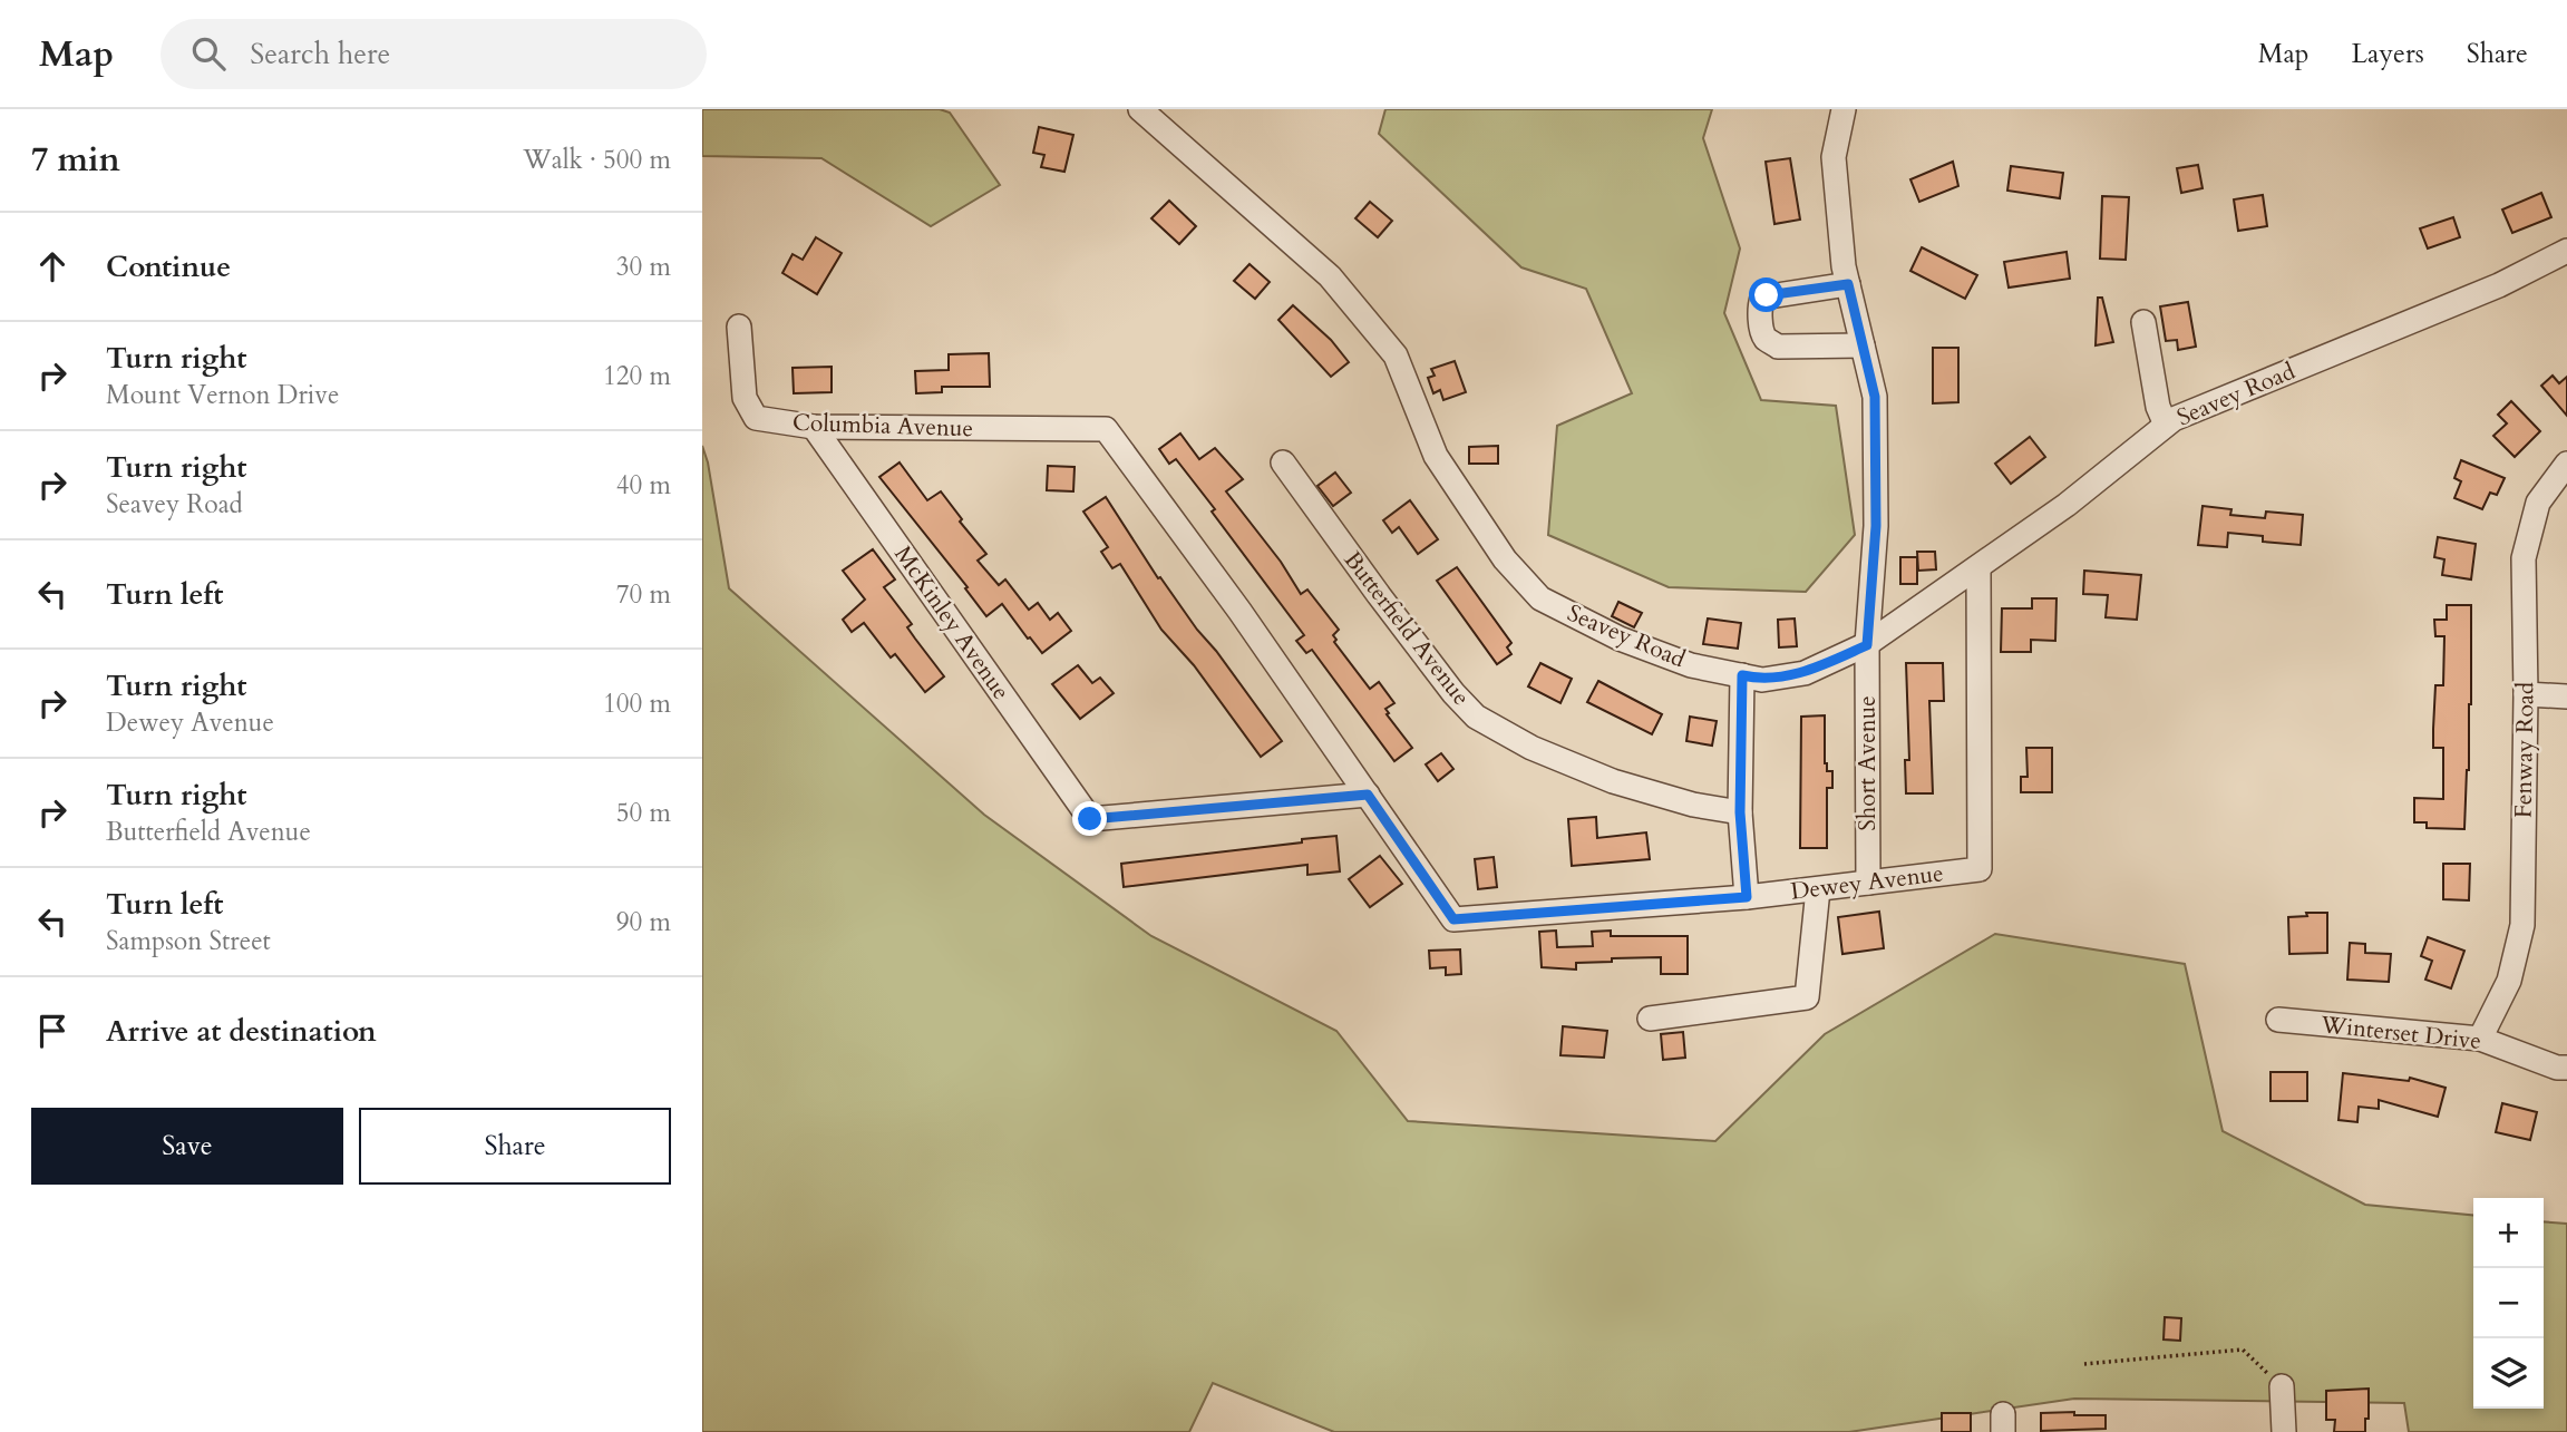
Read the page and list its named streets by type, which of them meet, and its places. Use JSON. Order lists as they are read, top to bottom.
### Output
{
  "streets": {
    "street": [
      "Seavey Road",
      "Columbia Avenue",
      "McKinley Avenue",
      "Butterfield Avenue",
      "Fenway Road",
      "Short Avenue",
      "Dewey Avenue",
      "Winterset Drive"
    ]
  },
  "crossings": [
    ["Seavey Road", "Short Avenue"],
    ["Seavey Road", "Dewey Avenue"],
    ["Columbia Avenue", "McKinley Avenue"],
    ["Columbia Avenue", "Dewey Avenue"],
    ["McKinley Avenue", "Dewey Avenue"],
    ["Fenway Road", "Winterset Drive"],
    ["Short Avenue", "Dewey Avenue"]
  ],
  "page": {
    "header": "Map",
    "search": "Search here",
    "nav": ["Map", "Layers", "Share"],
    "heading": ["7 min", "Walk · 500 m"],
    "list": [
      ["Continue", "30 m"],
      ["Turn right", "Mount Vernon Drive", "120 m"],
      ["Turn right", "Seavey Road", "40 m"],
      ["Turn left", "70 m"],
      ["Turn right", "Dewey Avenue", "100 m"],
      ["Turn right", "Butterfield Avenue", "50 m"],
      ["Turn left", "Sampson Street", "90 m"],
      "Arrive at destination"
    ],
    "buttons": ["Save", "Share"],
    "map_buttons": ["+", "−"]
  }
}
